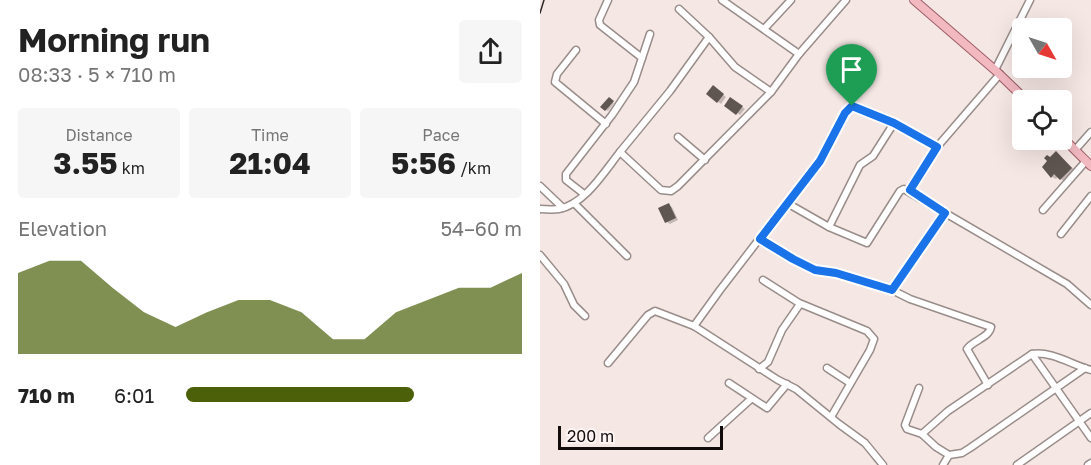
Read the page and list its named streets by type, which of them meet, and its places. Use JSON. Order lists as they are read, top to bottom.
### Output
{
  "scale_bar": "200 m",
  "north": "bottom right",
  "page": {
    "heading": ["Morning run", "08:33 · 5 × 710 m"],
    "stats": [
      ["Distance", "3.55 km"],
      ["Time", "21:04"],
      ["Pace", "5:56 /km"]
    ],
    "chart": ["Elevation", "54–60 m"],
    "list": [
      {
        "name": "710 m",
        "note": "6:01"
      }
    ],
    "scale": "200 m"
  }
}
